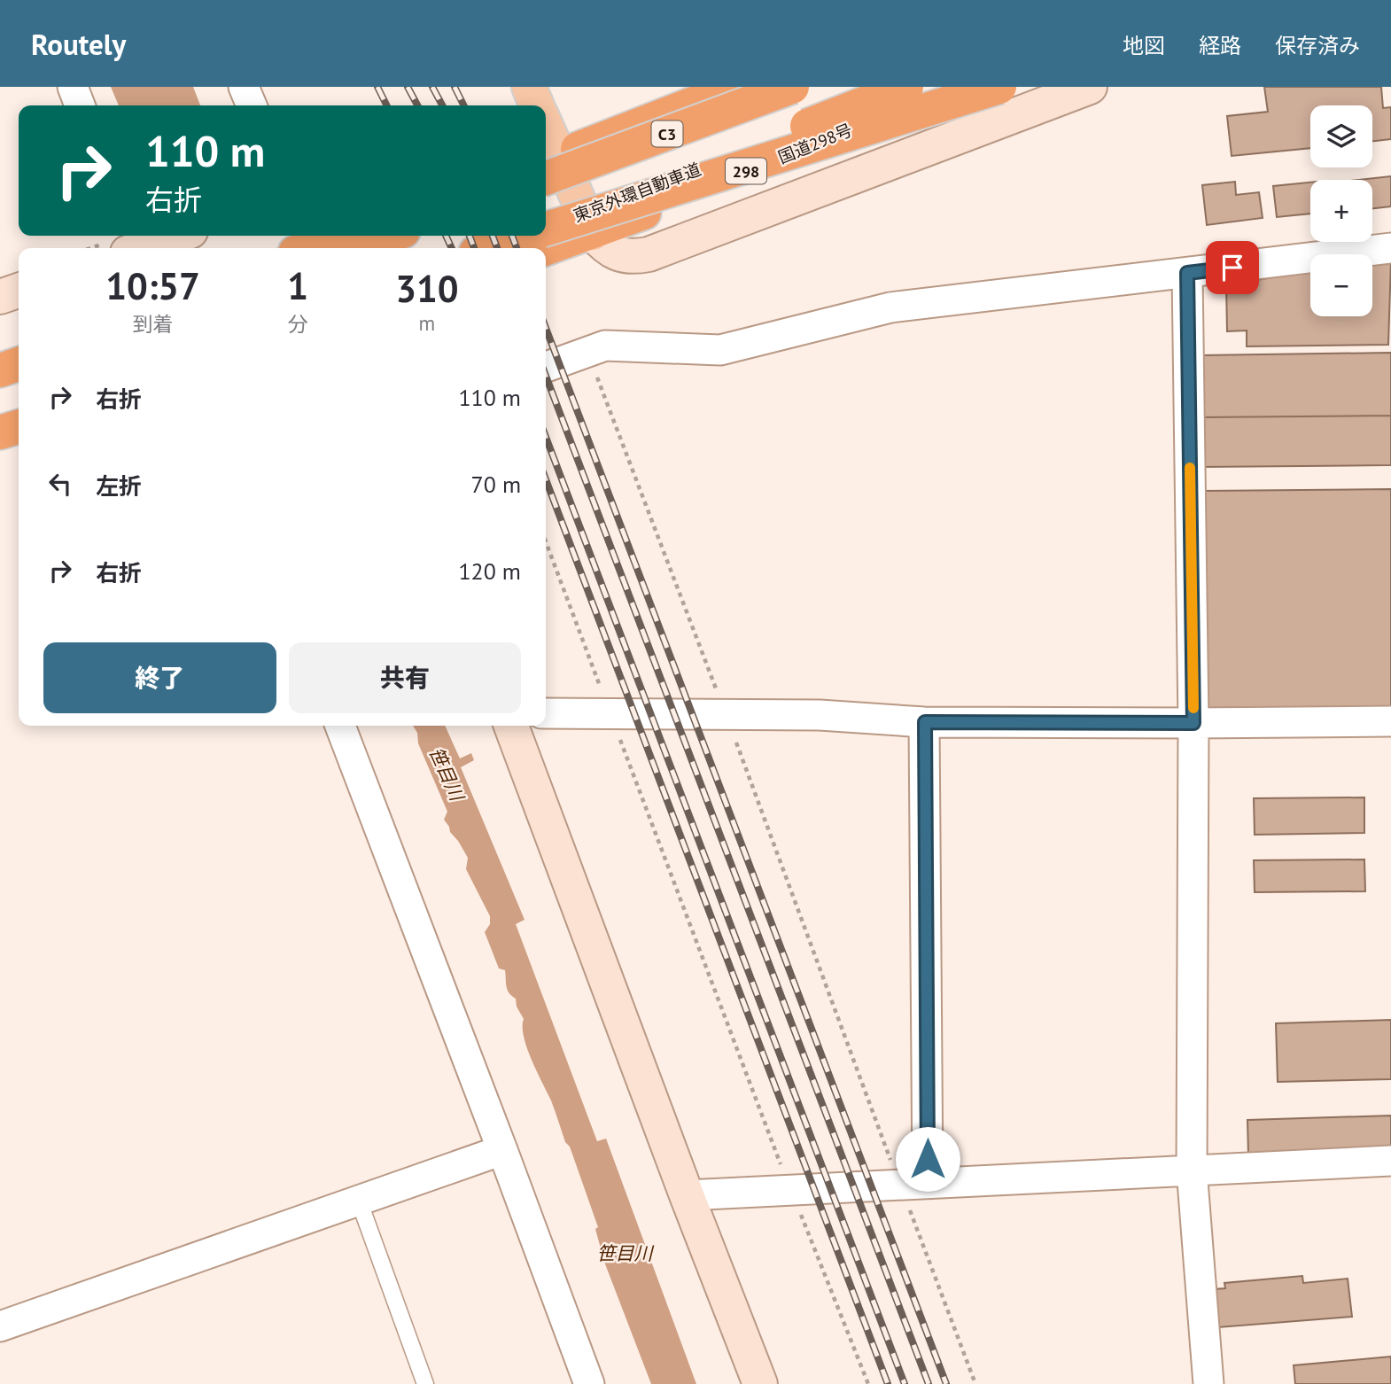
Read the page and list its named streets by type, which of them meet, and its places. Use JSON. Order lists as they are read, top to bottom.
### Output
{
  "streets": {
    "highway": [
      "C3",
      "国道298号",
      "298",
      "東京外環自動車道"
    ]
  },
  "water": ["笹目川"],
  "page": {
    "header": "Routely",
    "nav": ["地図", "経路", "保存済み"],
    "map_buttons": ["+", "−"],
    "turn": ["110 m", "右折"],
    "eta": [
      "10:57",
      "到着",
      "1",
      "分",
      "310",
      "m"
    ],
    "list": [
      {
        "name": "右折",
        "value": "110 m"
      },
      {
        "name": "左折",
        "value": "70 m"
      },
      {
        "name": "右折",
        "value": "120 m"
      }
    ],
    "buttons": ["終了", "共有"]
  }
}
